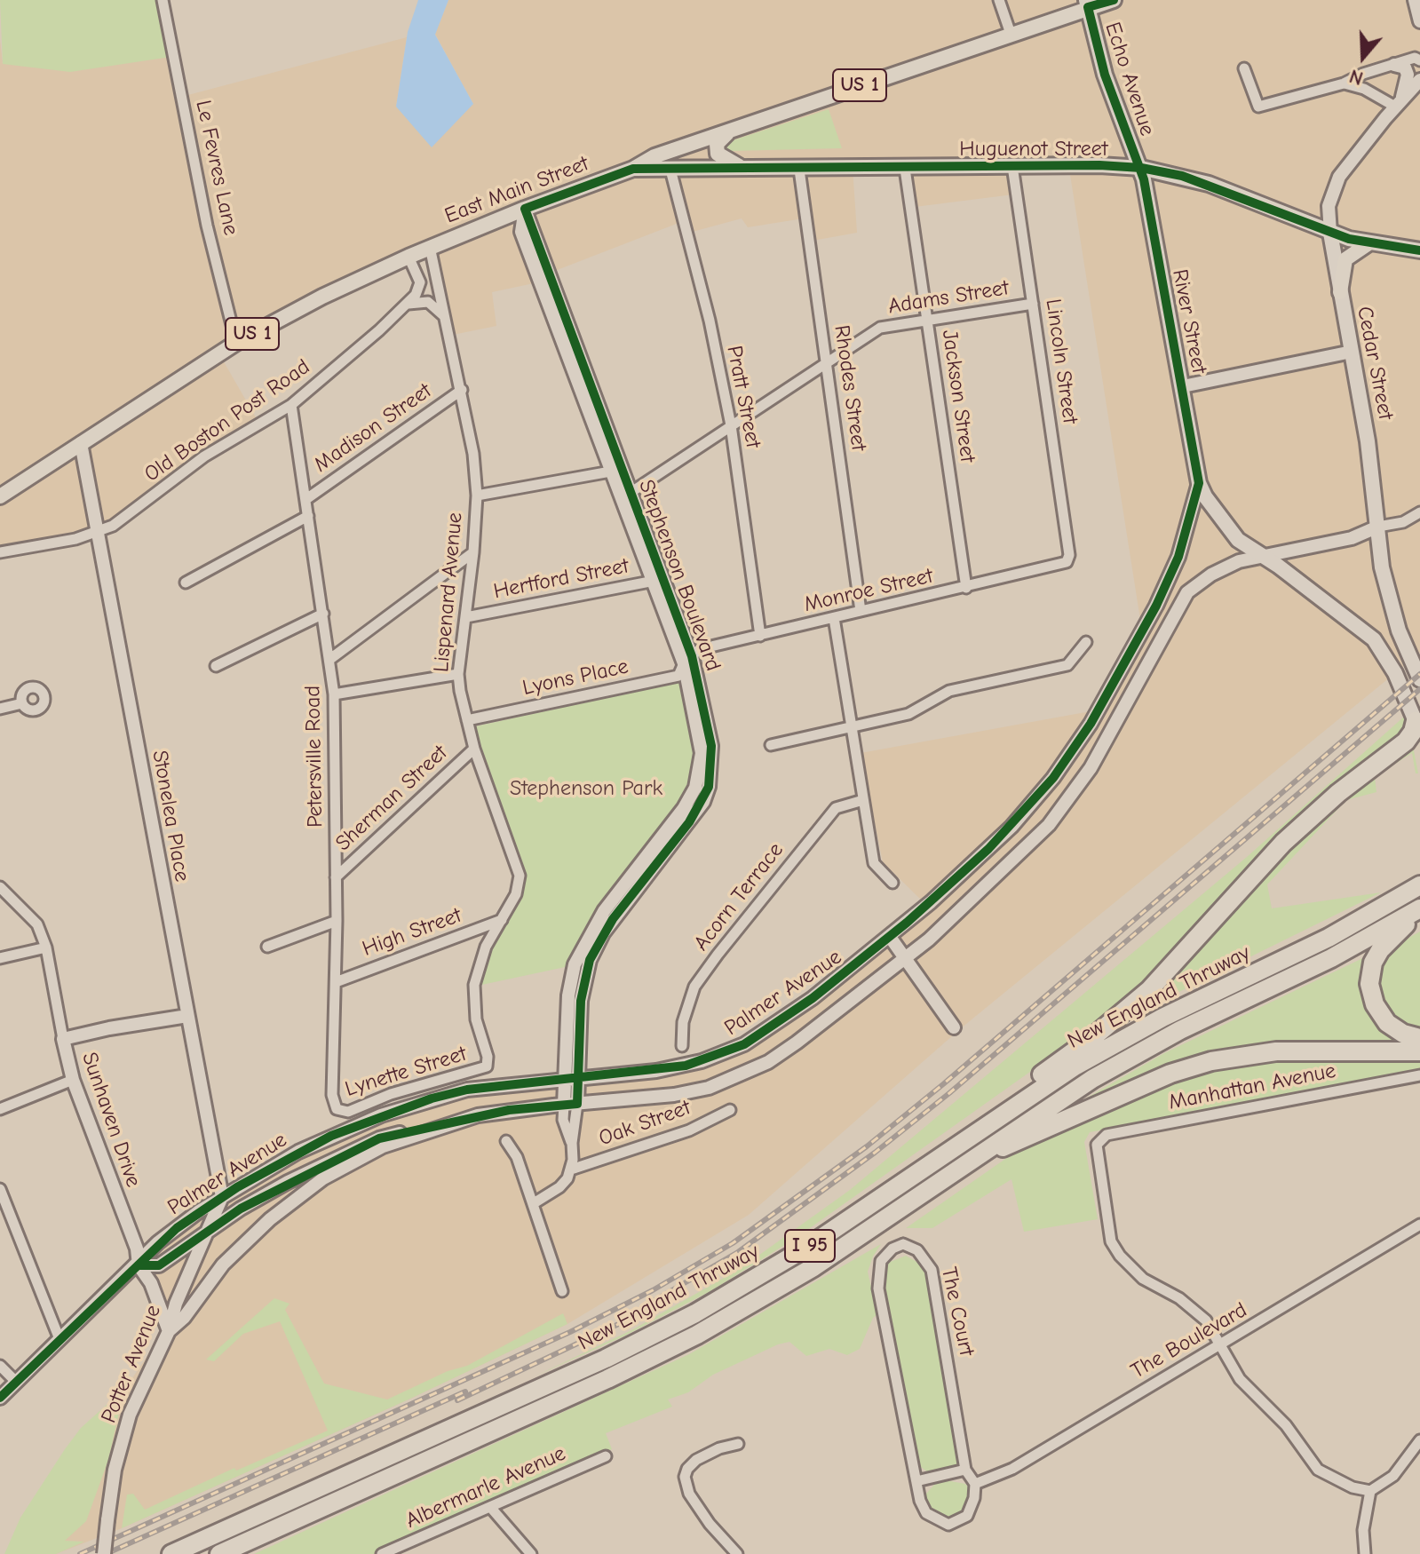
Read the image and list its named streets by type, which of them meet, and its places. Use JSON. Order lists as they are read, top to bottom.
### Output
{
  "streets": {
    "highway": ["New England Thruway", "I 95"],
    "main road": [
      "Echo Avenue",
      "US 1",
      "Huguenot Street",
      "East Main Street",
      "River Street",
      "Cedar Street"
    ],
    "street": [
      "Le Fevres Lane",
      "Adams Street",
      "Lincoln Street",
      "Rhodes Street",
      "Jackson Street",
      "Pratt Street",
      "Old Boston Post Road",
      "Madison Street",
      "Stephenson Boulevard",
      "Hertford Street",
      "Monroe Street",
      "Lispenard Avenue",
      "Lyons Place",
      "Petersville Road",
      "Sherman Street",
      "Stonelea Place",
      "Acorn Terrace",
      "High Street",
      "Palmer Avenue",
      "Lynette Street",
      "Manhattan Avenue",
      "Sunhaven Drive",
      "Oak Street",
      "The Court",
      "The Boulevard",
      "Potter Avenue",
      "Albermarle Avenue"
    ]
  },
  "crossings": [
    ["Echo Avenue", "US 1"],
    ["Echo Avenue", "Huguenot Street"],
    ["Echo Avenue", "East Main Street"],
    ["Echo Avenue", "River Street"],
    ["US 1", "East Main Street"],
    ["Huguenot Street", "East Main Street"],
    ["Huguenot Street", "River Street"],
    ["Huguenot Street", "Lincoln Street"],
    ["Huguenot Street", "Cedar Street"],
    ["Huguenot Street", "Rhodes Street"],
    ["Huguenot Street", "Jackson Street"],
    ["Huguenot Street", "Pratt Street"],
    ["Le Fevres Lane", "East Main Street"],
    ["East Main Street", "Stephenson Boulevard"],
    ["East Main Street", "Lispenard Avenue"],
    ["East Main Street", "Stonelea Place"],
    ["Adams Street", "Lincoln Street"],
    ["Adams Street", "Rhodes Street"],
    ["Adams Street", "Jackson Street"],
    ["Adams Street", "Pratt Street"],
    ["Adams Street", "Stephenson Boulevard"],
    ["River Street", "Palmer Avenue"],
    ["Lincoln Street", "Monroe Street"],
    ["Cedar Street", "Palmer Avenue"],
    ["Rhodes Street", "Monroe Street"],
    ["Jackson Street", "Monroe Street"],
    ["Pratt Street", "Monroe Street"],
    ["Old Boston Post Road", "Petersville Road"],
    ["Old Boston Post Road", "Stonelea Place"],
    ["Madison Street", "Lispenard Avenue"],
    ["Madison Street", "Petersville Road"],
    ["Stephenson Boulevard", "Hertford Street"],
    ["Stephenson Boulevard", "Monroe Street"],
    ["Stephenson Boulevard", "Lyons Place"],
    ["Stephenson Boulevard", "Palmer Avenue"],
    ["Stephenson Boulevard", "Oak Street"],
    ["Hertford Street", "Lispenard Avenue"],
    ["Monroe Street", "Lyons Place"],
    ["Lispenard Avenue", "Lyons Place"],
    ["Lispenard Avenue", "Sherman Street"],
    ["Lispenard Avenue", "High Street"],
    ["Lispenard Avenue", "Lynette Street"],
    ["Petersville Road", "Sherman Street"],
    ["Petersville Road", "High Street"],
    ["Petersville Road", "Lynette Street"],
    ["Stonelea Place", "Palmer Avenue"],
    ["Stonelea Place", "Potter Avenue"],
    ["Palmer Avenue", "Sunhaven Drive"],
    ["Palmer Avenue", "Potter Avenue"],
    ["Manhattan Avenue", "The Boulevard"],
    ["Sunhaven Drive", "Potter Avenue"],
    ["The Court", "The Boulevard"]
  ],
  "parks": ["Stephenson Park"],
  "north": "bottom"
}
